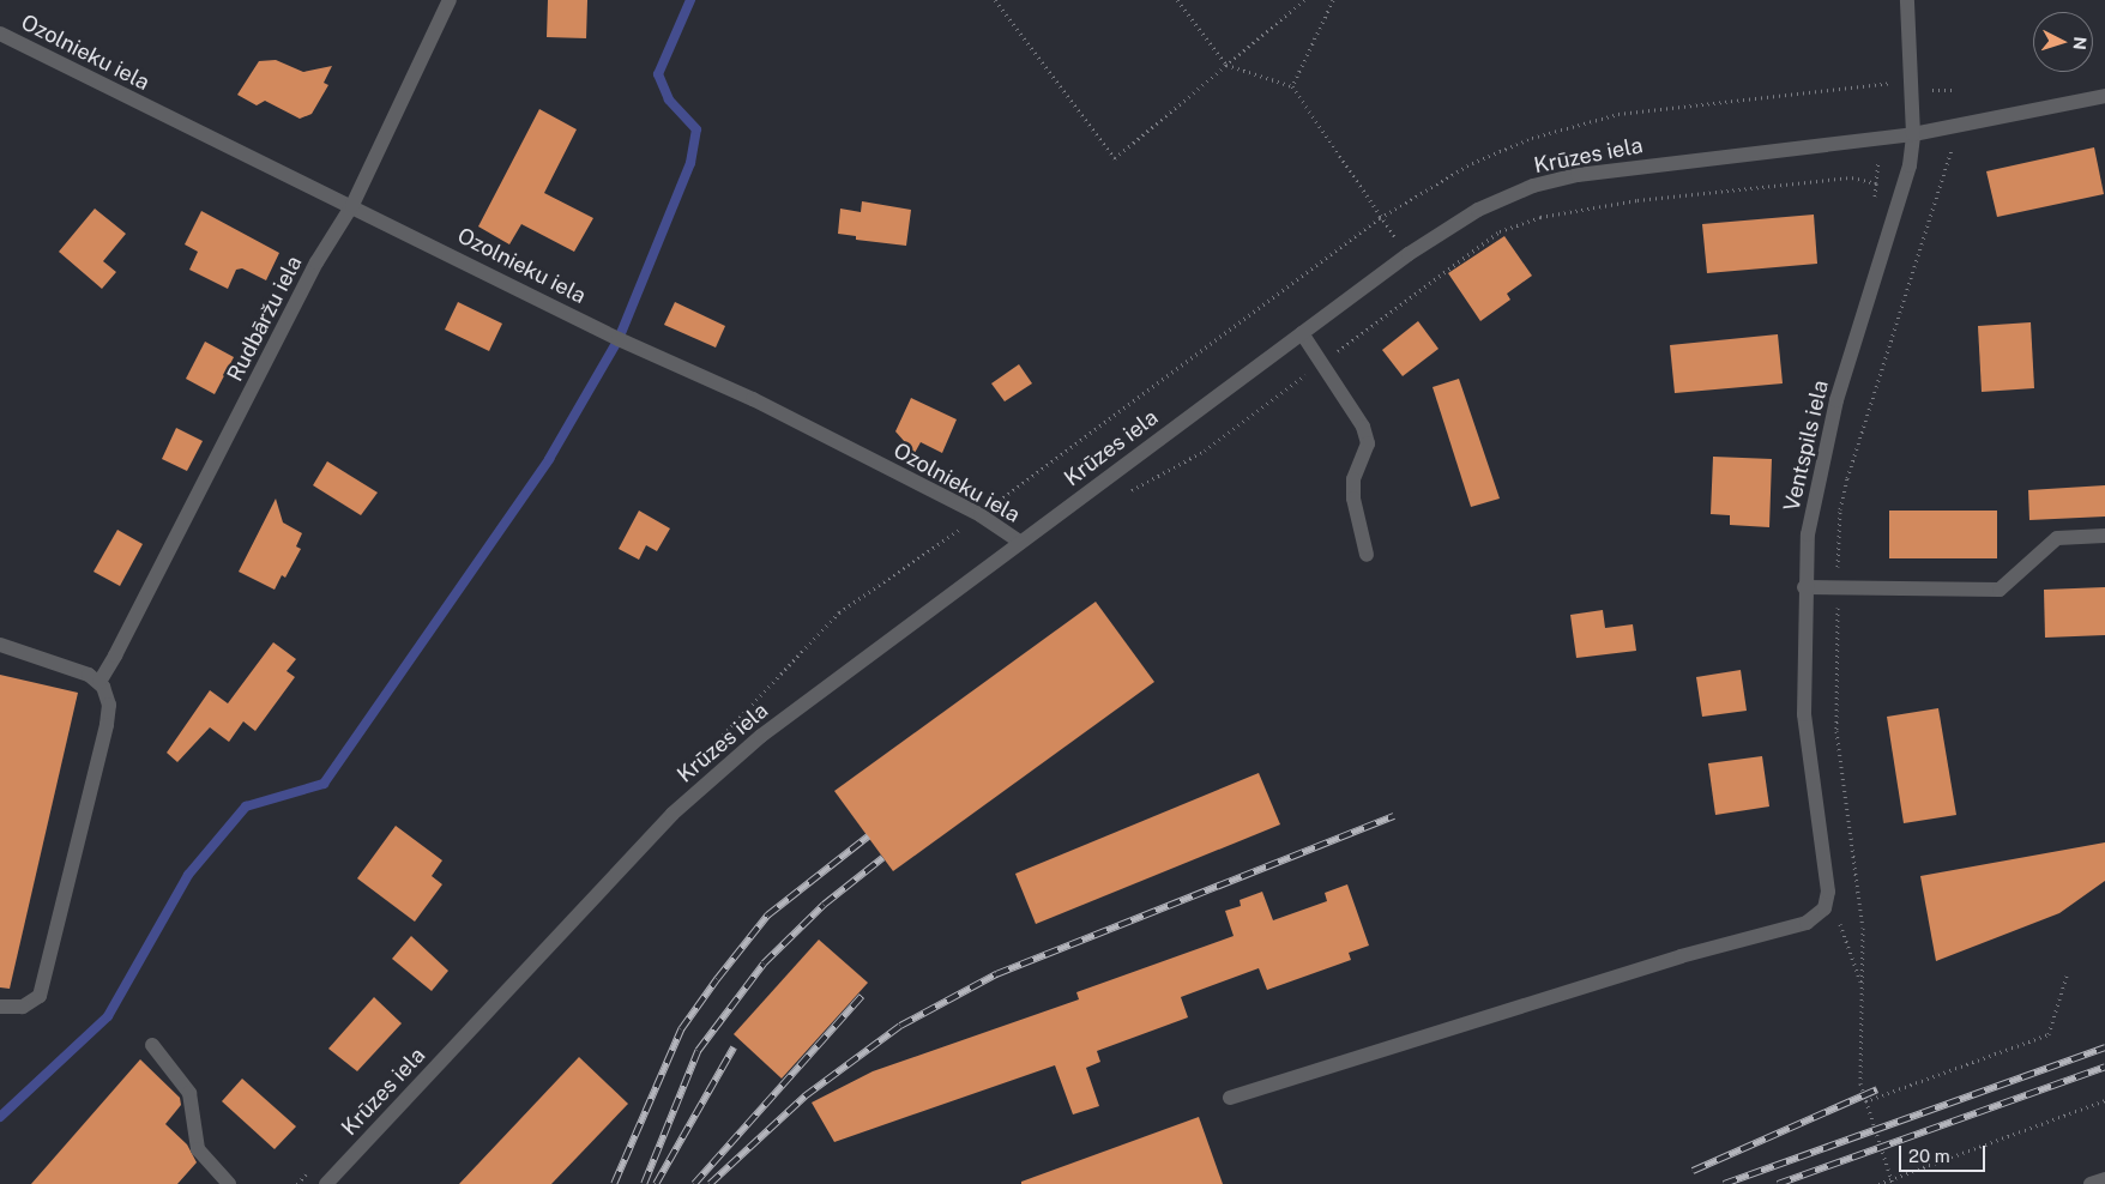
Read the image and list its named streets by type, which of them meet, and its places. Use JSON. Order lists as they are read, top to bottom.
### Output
{
  "streets": {
    "street": [
      "Ozolnieku iela",
      "Krūzes iela",
      "Rudbāržu iela",
      "Ventspils iela"
    ]
  },
  "crossings": [
    ["Ozolnieku iela", "Krūzes iela"],
    ["Ozolnieku iela", "Rudbāržu iela"],
    ["Krūzes iela", "Ventspils iela"]
  ],
  "scale_bar": "20 m",
  "north": "right"
}
